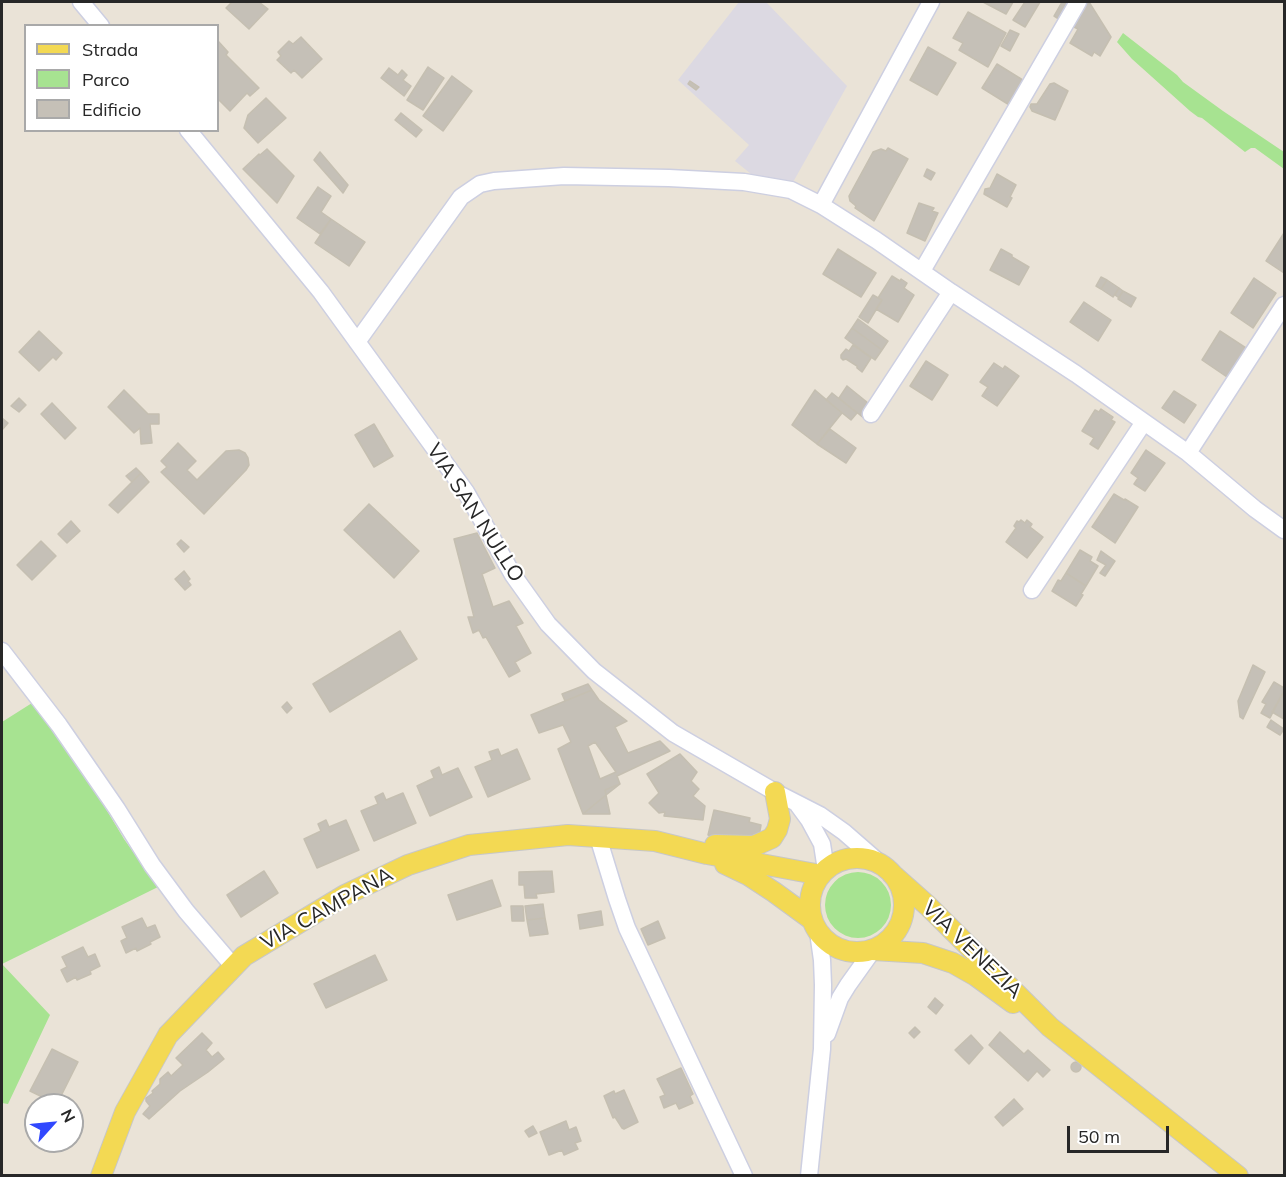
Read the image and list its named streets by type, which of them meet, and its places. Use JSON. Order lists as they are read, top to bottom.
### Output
{
  "streets": {
    "main road": ["VIA CAMPANA", "VIA VENEZIA"],
    "street": ["VIA SAN NULLO"]
  },
  "crossings": [
    ["VIA SAN NULLO", "VIA CAMPANA"],
    ["VIA SAN NULLO", "VIA VENEZIA"],
    ["VIA CAMPANA", "VIA VENEZIA"]
  ],
  "legend": ["Strada", "Parco", "Edificio"],
  "scale_bar": "50 m",
  "north": "top right"
}
